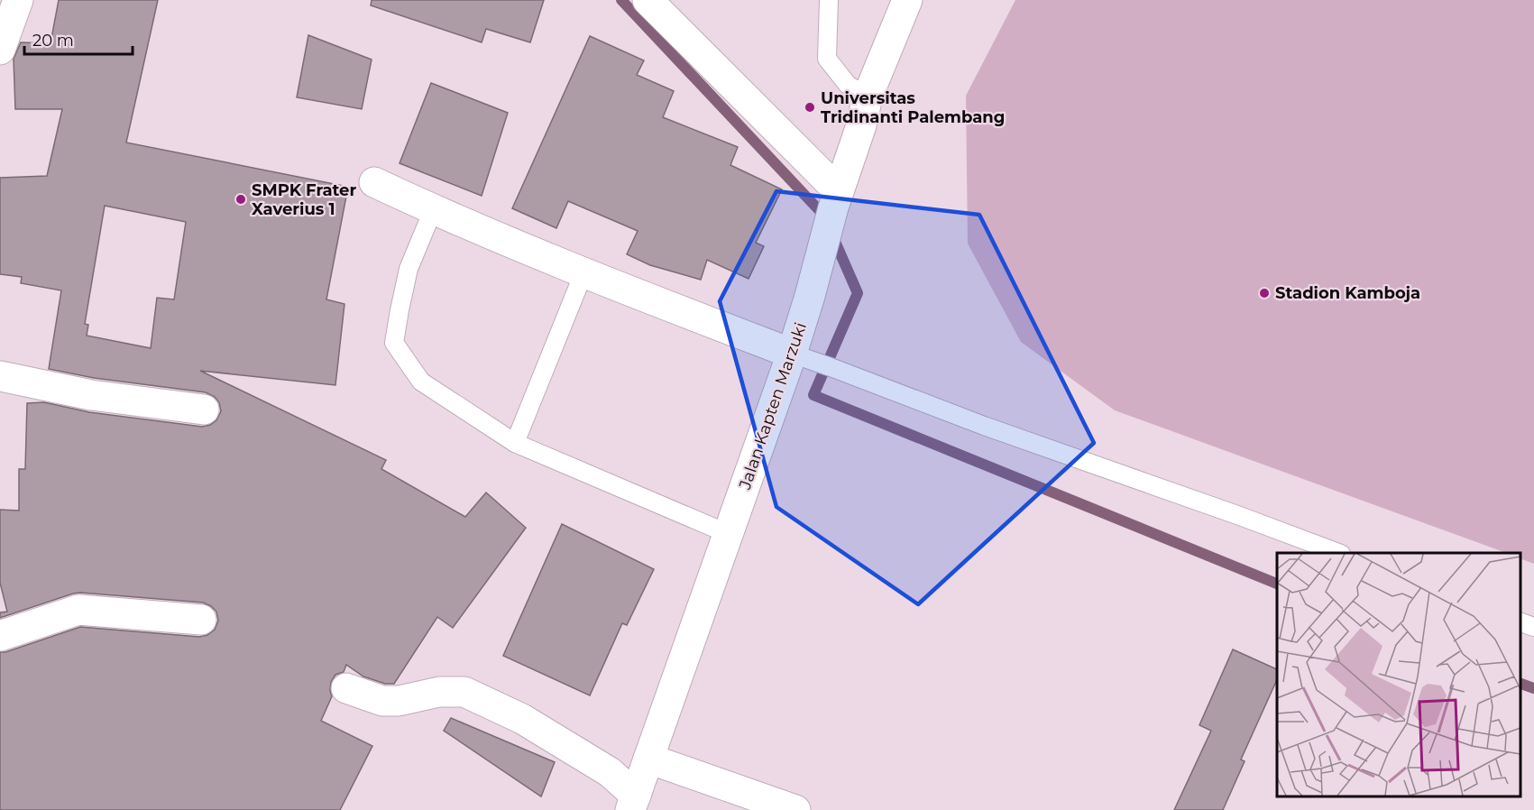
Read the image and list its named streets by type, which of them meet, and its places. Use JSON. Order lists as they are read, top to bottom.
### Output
{
  "streets": {
    "street": ["Jalan Kapten Marzuki"]
  },
  "places": ["Universitas Tridinanti Palembang", "SMPK Frater Xaverius 1", "Stadion Kamboja"],
  "scale_bar": "20 m"
}
